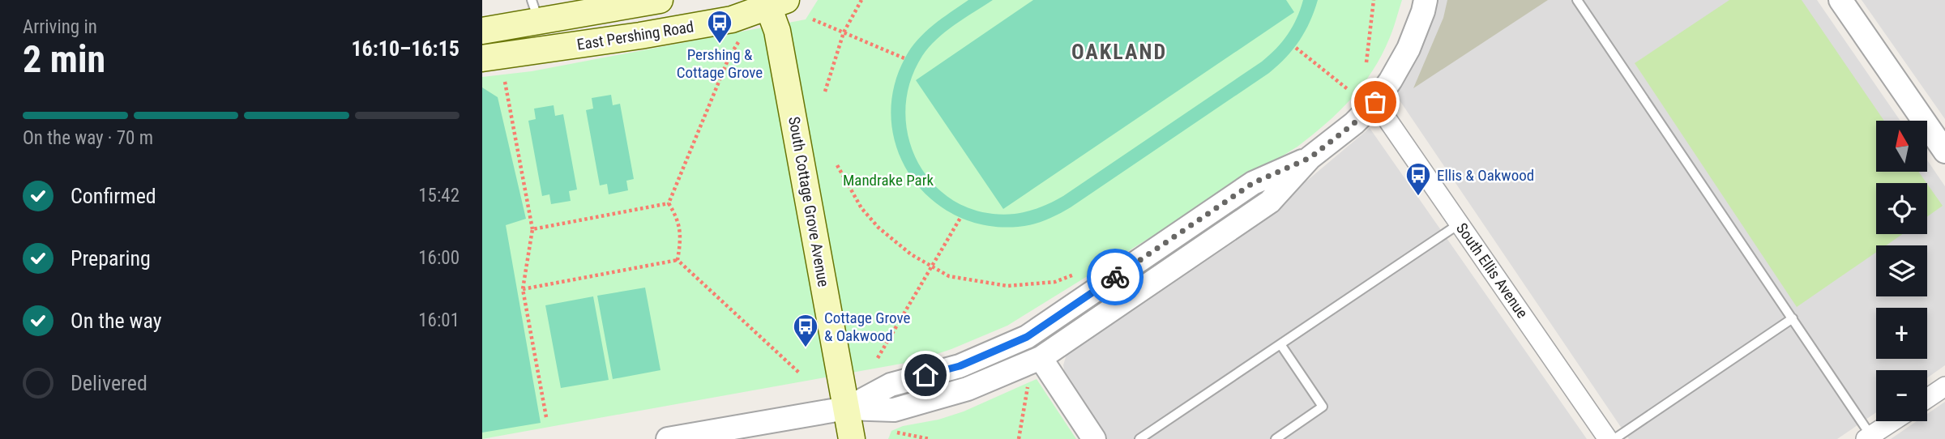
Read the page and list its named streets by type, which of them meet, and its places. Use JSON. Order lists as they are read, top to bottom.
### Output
{
  "streets": {
    "main road": ["East Pershing Road", "South Cottage Grove Avenue"],
    "street": ["South Ellis Avenue"]
  },
  "crossings": [
    ["East Pershing Road", "South Cottage Grove Avenue"]
  ],
  "districts": ["OAKLAND"],
  "parks": ["Mandrake Park"],
  "places": {
    "bus stop": ["Pershing & Cottage Grove", "Ellis & Oakwood", "Cottage Grove & Oakwood"]
  },
  "north": "top",
  "page": {
    "heading": ["2 min", "Arriving in", "16:10–16:15"],
    "bar": "On the way · 70 m",
    "map_buttons": ["+", "−"],
    "list": [
      ["Confirmed", "15:42"],
      ["Preparing", "16:00"],
      ["On the way", "16:01"],
      "Delivered"
    ]
  }
}
